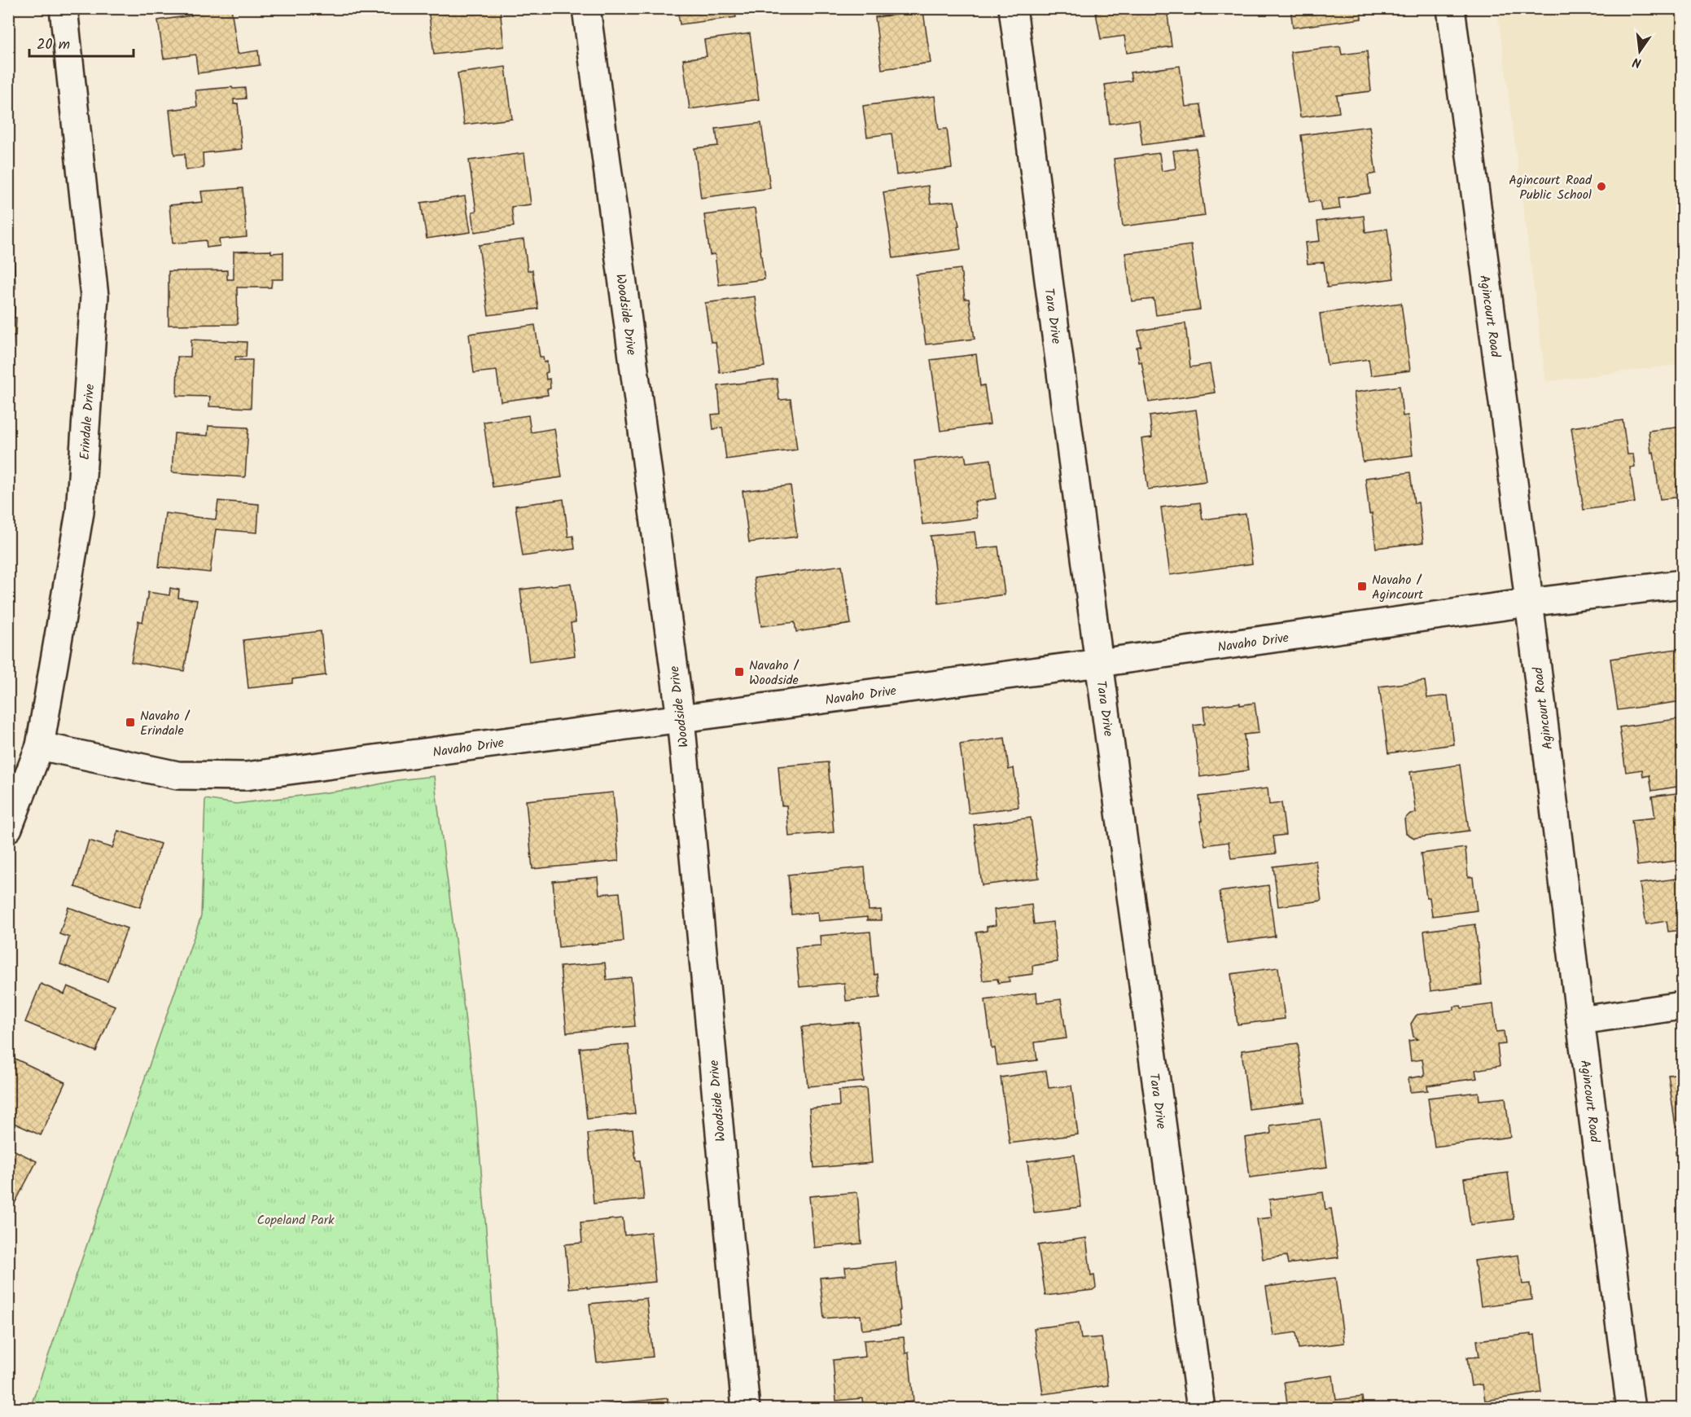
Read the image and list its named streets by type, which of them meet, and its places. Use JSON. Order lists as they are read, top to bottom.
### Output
{
  "streets": {
    "street": [
      "Woodside Drive",
      "Tara Drive",
      "Agincourt Road",
      "Erindale Drive",
      "Navaho Drive"
    ]
  },
  "crossings": [
    ["Woodside Drive", "Navaho Drive"],
    ["Tara Drive", "Navaho Drive"],
    ["Agincourt Road", "Navaho Drive"],
    ["Erindale Drive", "Navaho Drive"]
  ],
  "parks": ["Copeland Park"],
  "places": {
    "other": ["Agincourt Road Public School"],
    "transit": ["Navaho / Agincourt", "Navaho / Woodside", "Navaho / Erindale"]
  },
  "scale_bar": "20 m",
  "north": "bottom"
}
